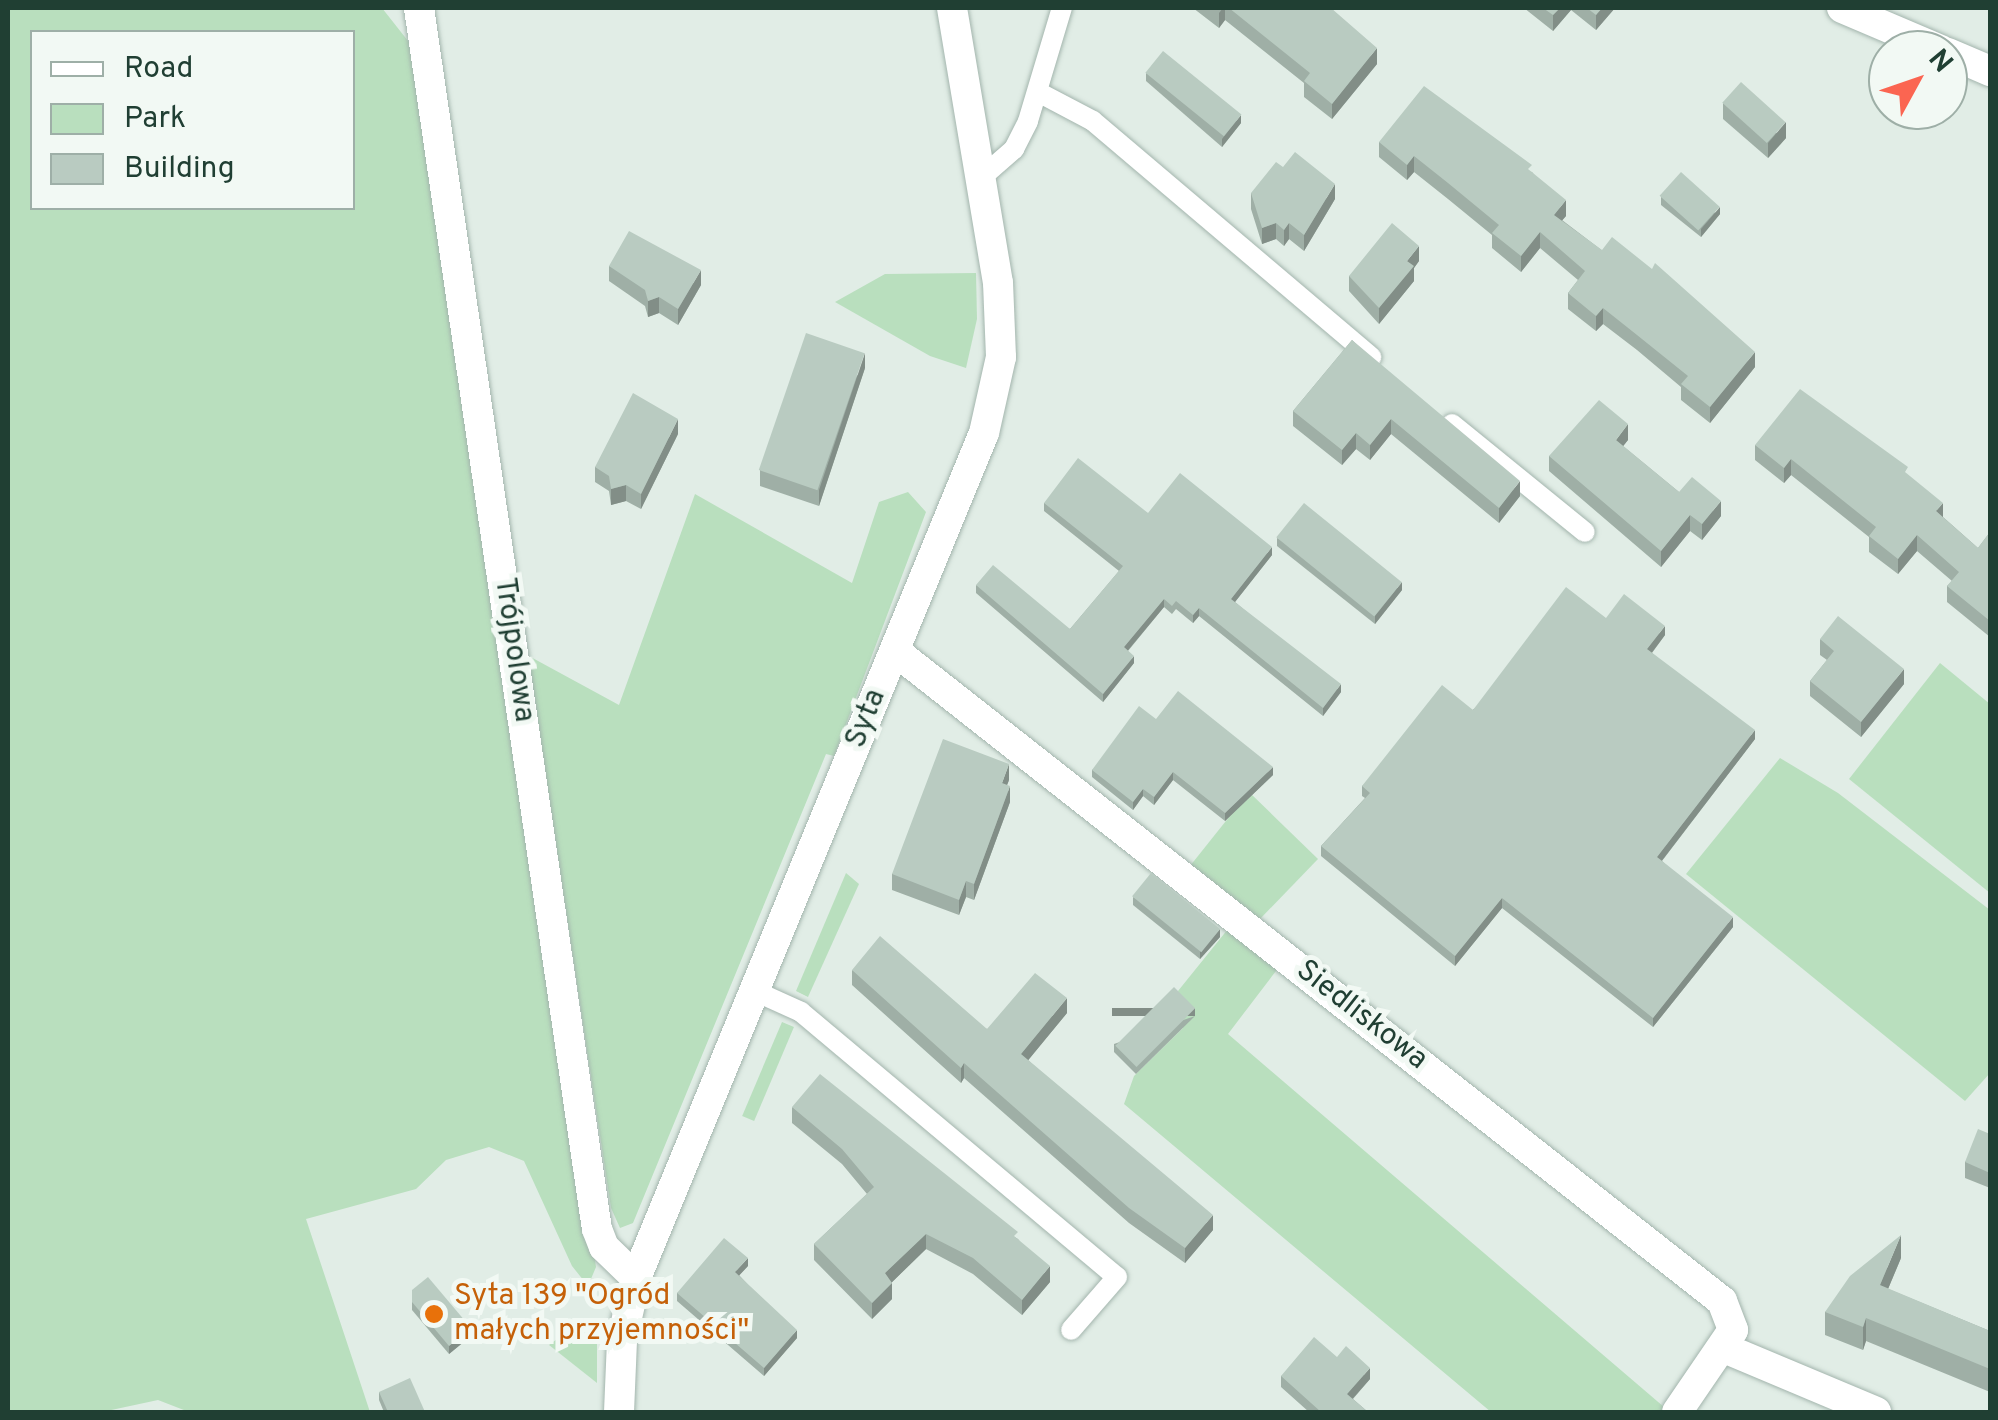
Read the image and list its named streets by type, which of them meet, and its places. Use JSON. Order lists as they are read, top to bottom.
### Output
{
  "streets": {
    "street": ["Trójpolowa", "Syta", "Siedliskowa"]
  },
  "crossings": [
    ["Trójpolowa", "Syta"],
    ["Syta", "Siedliskowa"]
  ],
  "places": ["Syta 139 \"Ogród małych przyjemności\""],
  "legend": ["Road", "Park", "Building"],
  "north": "top right"
}
